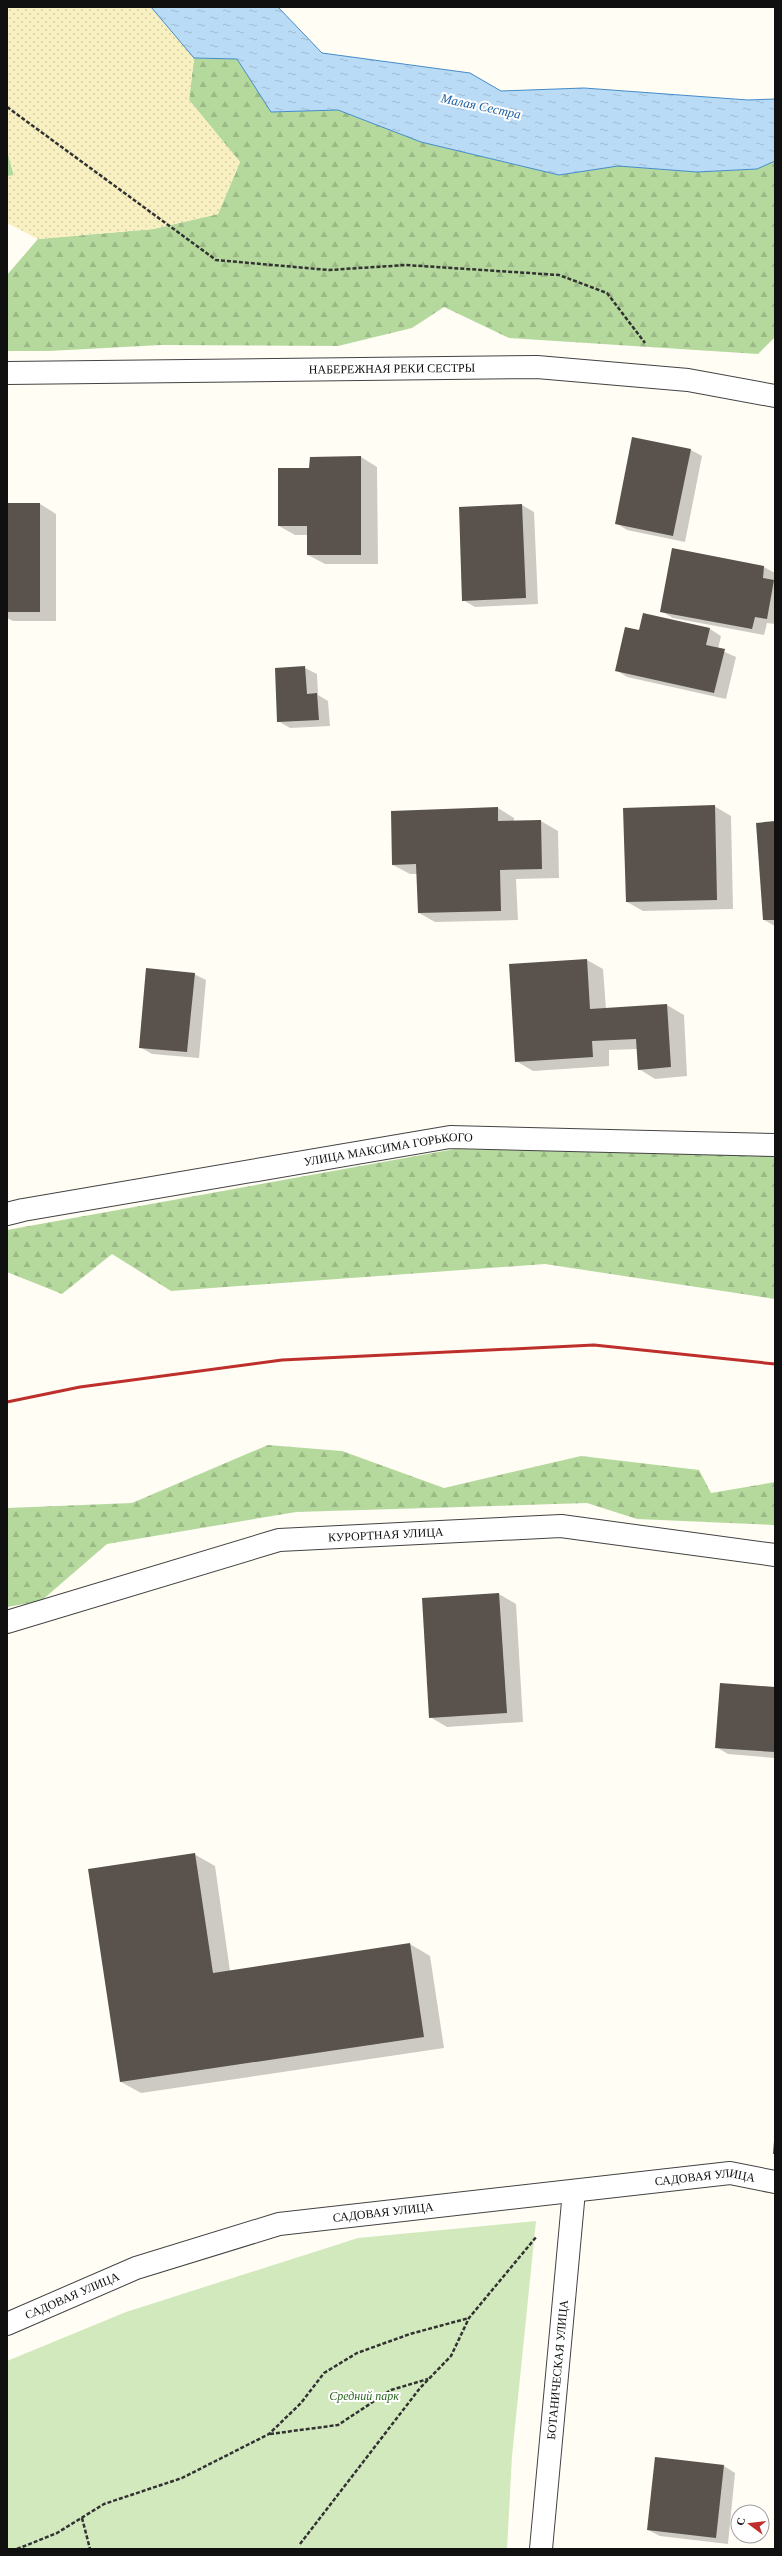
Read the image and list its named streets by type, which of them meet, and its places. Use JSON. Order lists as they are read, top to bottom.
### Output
{
  "streets": {
    "street": [
      "НАБЕРЕЖНАЯ РЕКИ СЕСТРЫ",
      "УЛИЦА МАКСИМА ГОРЬКОГО",
      "КУРОРТНАЯ УЛИЦА",
      "САДОВАЯ УЛИЦА",
      "БОТАНИЧЕСКАЯ УЛИЦА"
    ]
  },
  "crossings": [
    ["САДОВАЯ УЛИЦА", "БОТАНИЧЕСКАЯ УЛИЦА"]
  ],
  "water": ["Малая Сестра"],
  "parks": ["Средний парк"],
  "north": "left"
}
